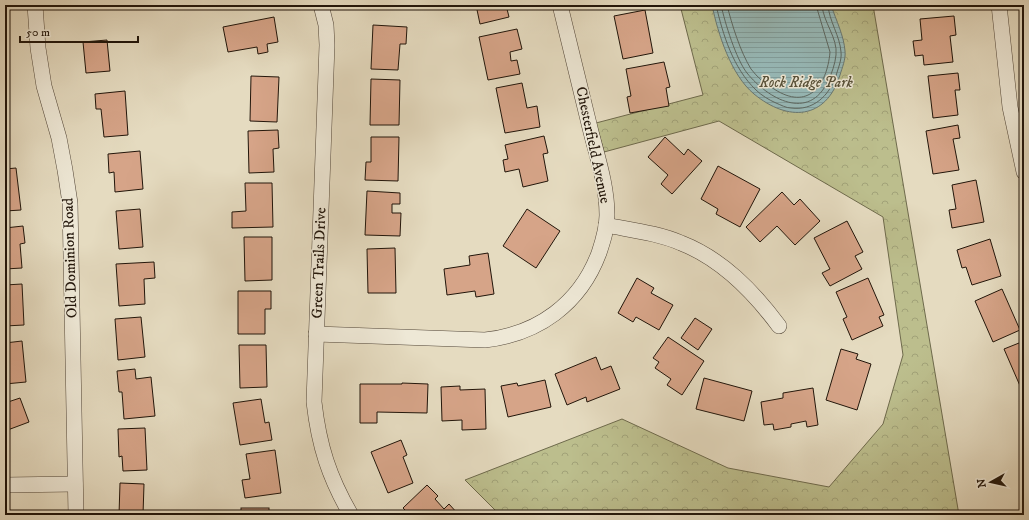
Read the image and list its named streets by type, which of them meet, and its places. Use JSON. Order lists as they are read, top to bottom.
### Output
{
  "streets": {
    "street": ["Chesterfield Avenue", "Old Dominion Road", "Green Trails Drive"]
  },
  "crossings": [
    ["Chesterfield Avenue", "Green Trails Drive"]
  ],
  "parks": ["Rock Ridge Park"],
  "scale_bar": "50 m",
  "north": "left"
}
